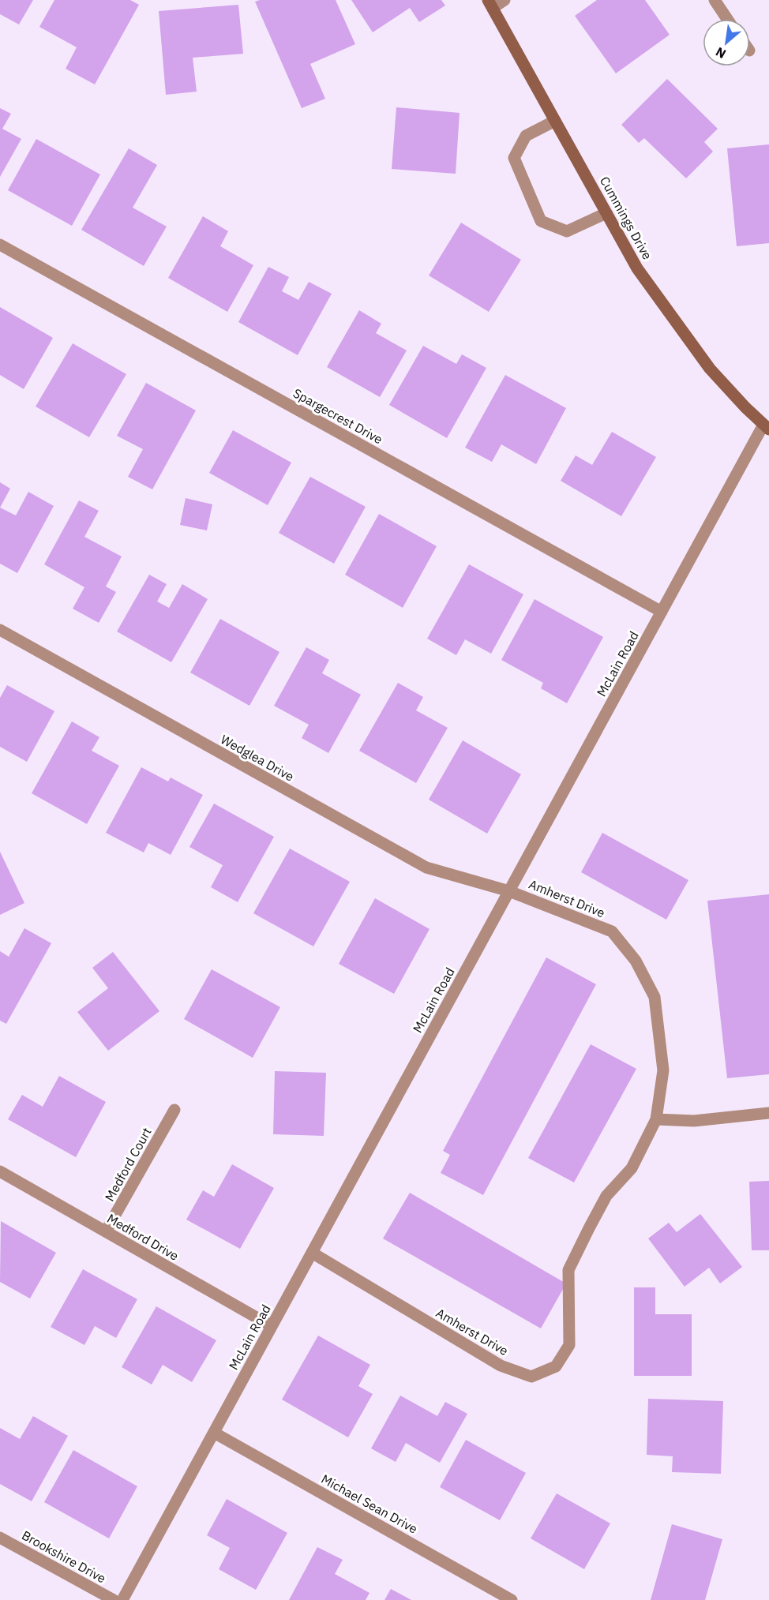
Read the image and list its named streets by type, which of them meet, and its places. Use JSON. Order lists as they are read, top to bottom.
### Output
{
  "streets": {
    "street": [
      "Cummings Drive",
      "Spargecrest Drive",
      "McLain Road",
      "Wedglea Drive",
      "Amherst Drive",
      "Medford Court",
      "Medford Drive",
      "Michael Sean Drive",
      "Brookshire Drive"
    ]
  },
  "crossings": [
    ["Cummings Drive", "McLain Road"],
    ["Spargecrest Drive", "McLain Road"],
    ["McLain Road", "Wedglea Drive"],
    ["McLain Road", "Amherst Drive"],
    ["McLain Road", "Medford Drive"],
    ["McLain Road", "Michael Sean Drive"],
    ["Wedglea Drive", "Amherst Drive"],
    ["Medford Court", "Medford Drive"]
  ],
  "north": "bottom left"
}
